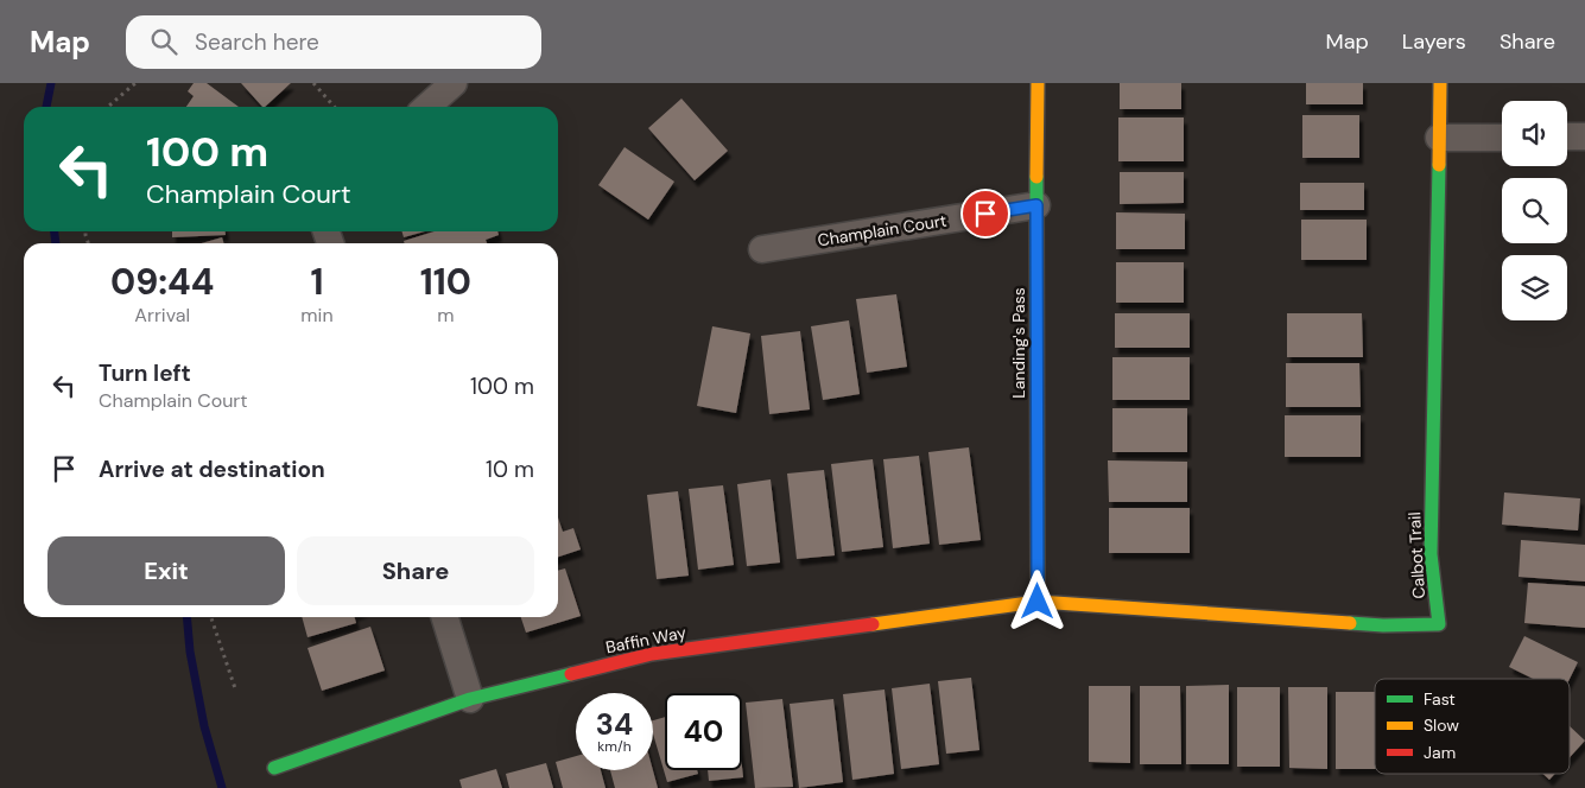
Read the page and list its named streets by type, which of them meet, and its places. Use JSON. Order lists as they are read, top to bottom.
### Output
{
  "streets": {
    "street": [
      "Champlain Court",
      "Landing's Pass",
      "Calbot Trail",
      "Baffin Way"
    ]
  },
  "crossings": [
    ["Champlain Court", "Landing's Pass"],
    ["Landing's Pass", "Calbot Trail"],
    ["Landing's Pass", "Baffin Way"],
    ["Calbot Trail", "Baffin Way"]
  ],
  "legend": ["Fast", "Slow", "Jam"],
  "page": {
    "header": "Map",
    "search": "Search here",
    "nav": ["Map", "Layers", "Share"],
    "turn": ["100 m", "Champlain Court"],
    "eta": [
      "09:44",
      "Arrival",
      "1",
      "min",
      "110",
      "m"
    ],
    "list": [
      {
        "name": "Turn left",
        "note": "Champlain Court",
        "value": "100 m"
      },
      {
        "name": "Arrive at destination",
        "value": "10 m"
      }
    ],
    "buttons": ["Exit", "Share"],
    "speed": "34 km/h",
    "limit": "40"
  }
}
